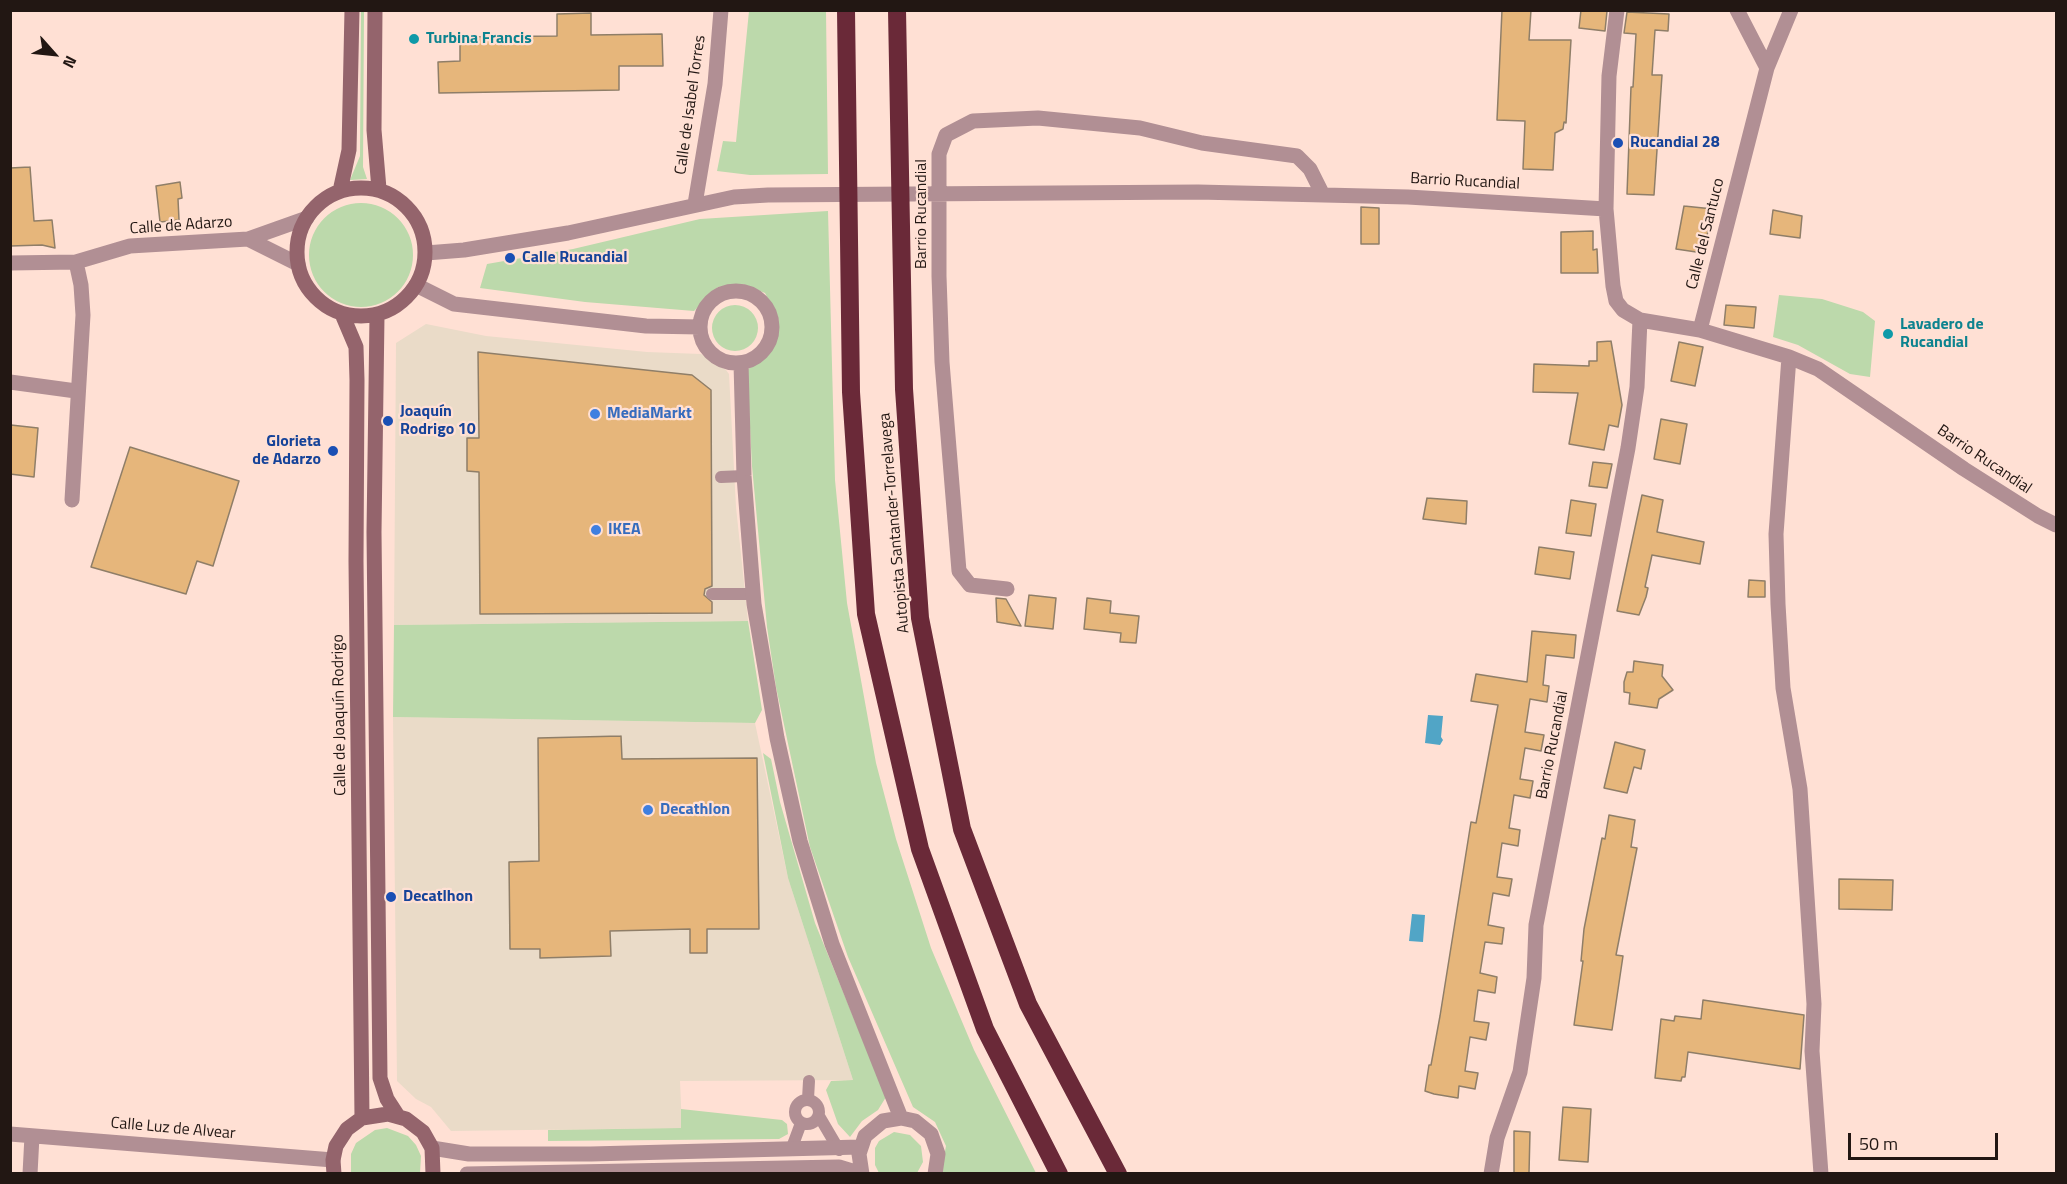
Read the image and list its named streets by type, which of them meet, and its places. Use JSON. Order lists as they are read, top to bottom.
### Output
{
  "streets": {
    "highway": ["Autopista Santander-Torrelavega"],
    "main road": ["Calle de Joaquín Rodrigo"],
    "street": [
      "Calle de Isabel Torres",
      "Barrio Rucandial",
      "Calle de Adarzo",
      "Calle del Santuco",
      "Calle Luz de Alvear"
    ]
  },
  "crossings": [
    ["Calle de Isabel Torres", "Barrio Rucandial"],
    ["Barrio Rucandial", "Calle del Santuco"],
    ["Calle de Adarzo", "Calle de Joaquín Rodrigo"]
  ],
  "places": [
    "Turbina Francis",
    "Rucandial 28",
    "Calle Rucandial",
    "Lavadero de Rucandial",
    "MediaMarkt",
    "Joaquín Rodrigo 10",
    "Glorieta de Adarzo",
    "IKEA",
    "Decathlon",
    "Decatlhon"
  ],
  "scale_bar": "50 m",
  "north": "bottom right"
}
